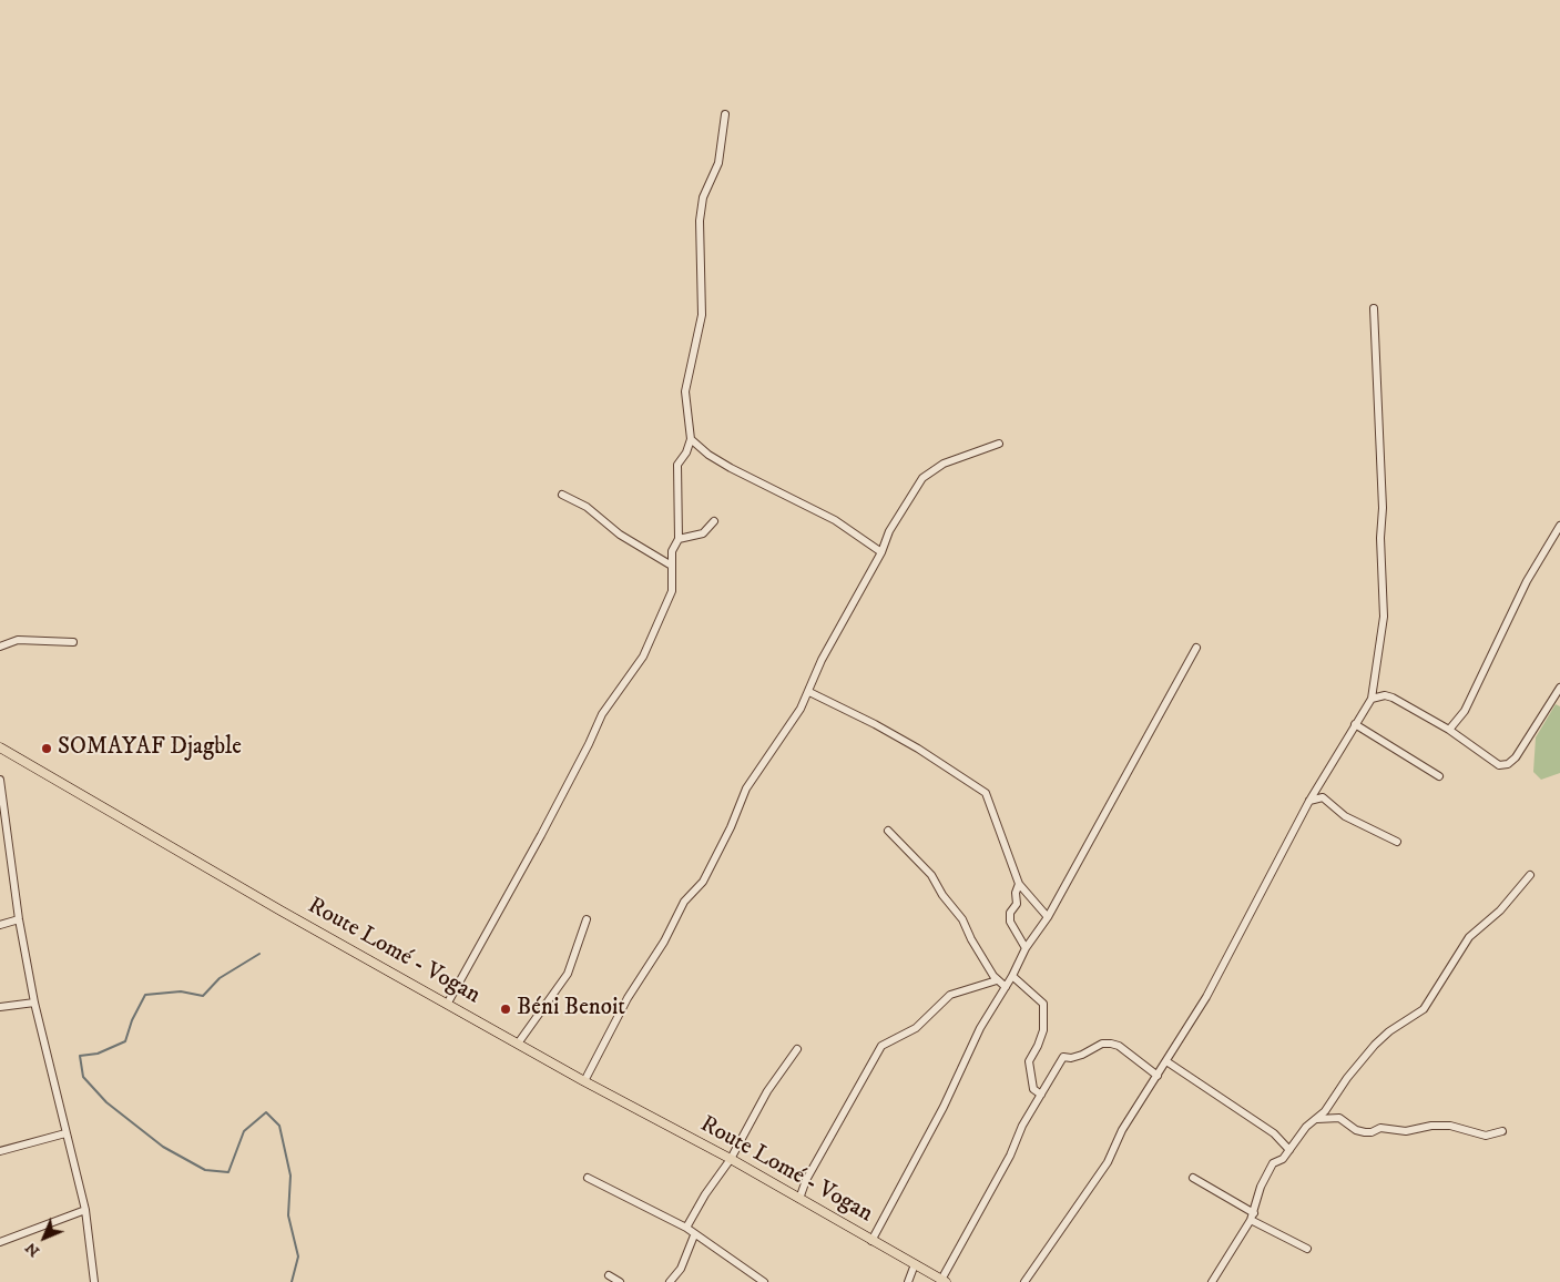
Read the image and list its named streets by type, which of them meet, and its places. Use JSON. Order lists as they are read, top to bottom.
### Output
{
  "streets": {
    "main road": ["Route Lomé - Vogan"]
  },
  "places": ["SOMAYAF Djagble", "Béni Benoit"],
  "north": "bottom left"
}
